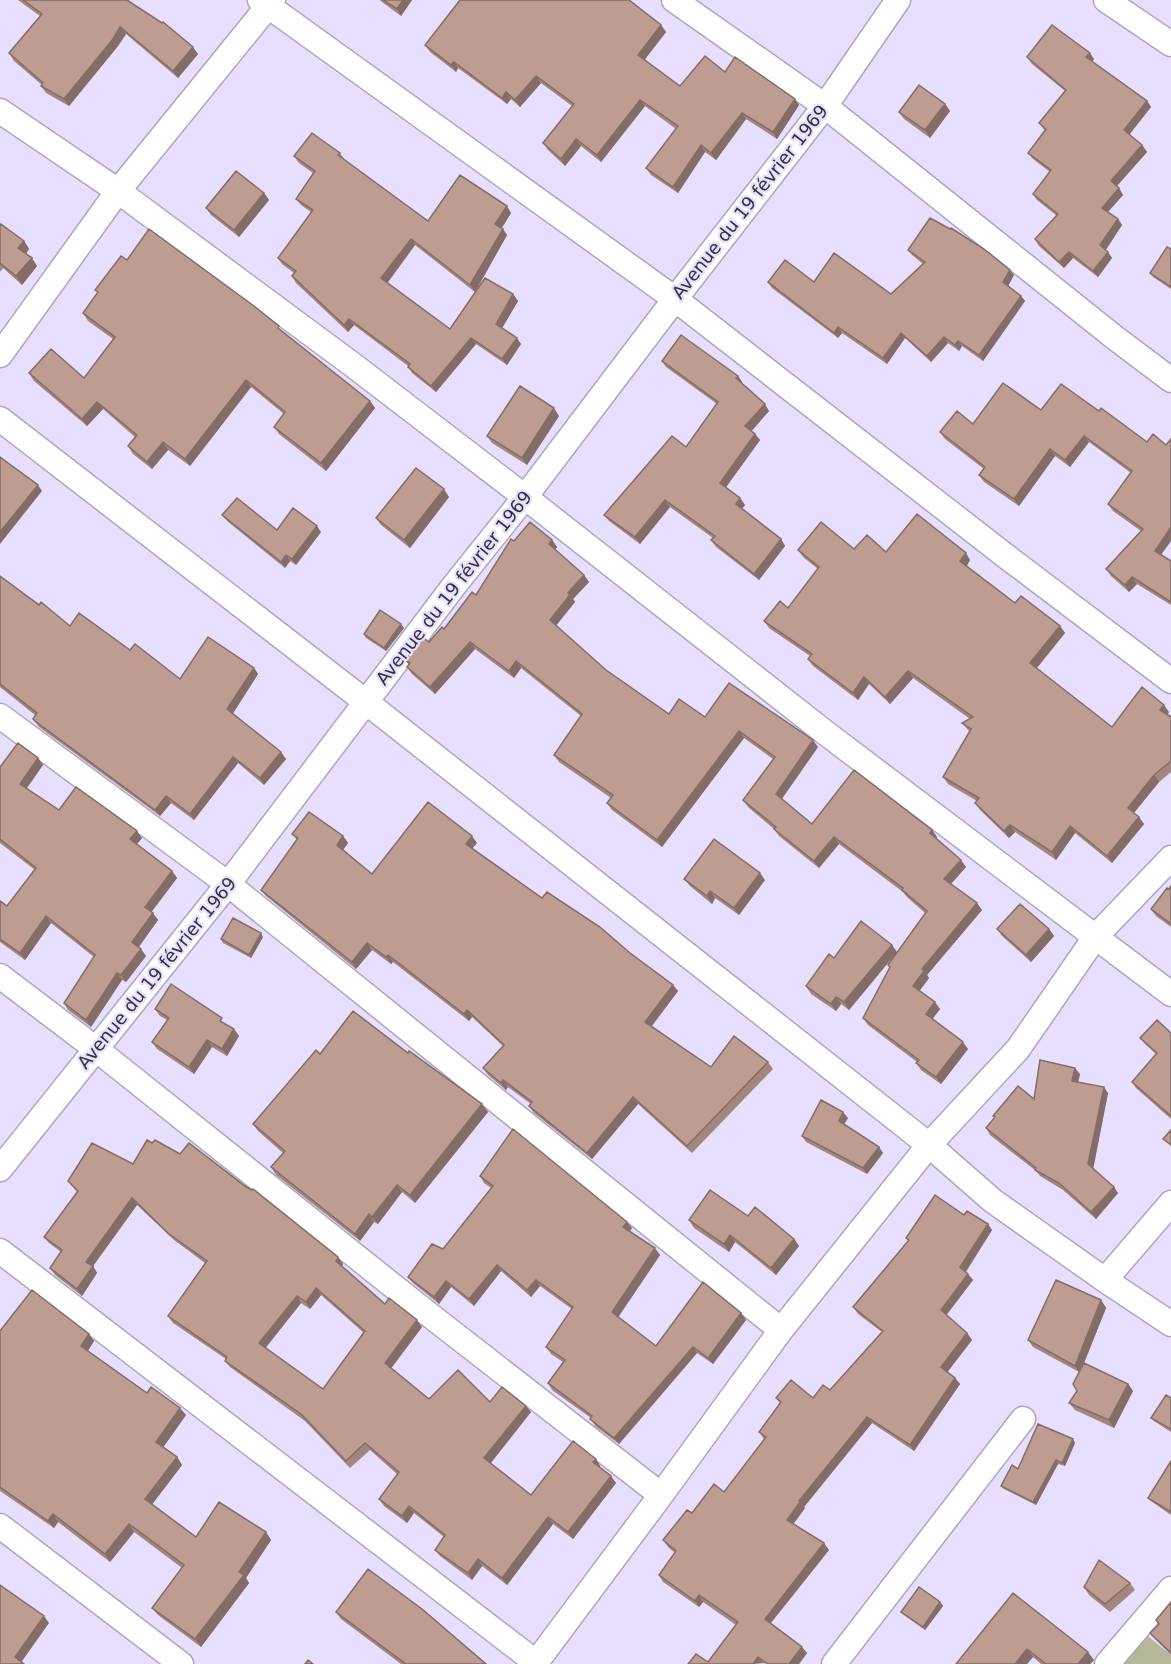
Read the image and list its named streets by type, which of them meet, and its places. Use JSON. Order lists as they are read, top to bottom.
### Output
{
  "streets": {
    "street": ["Avenue du 19 février 1969"]
  }
}
